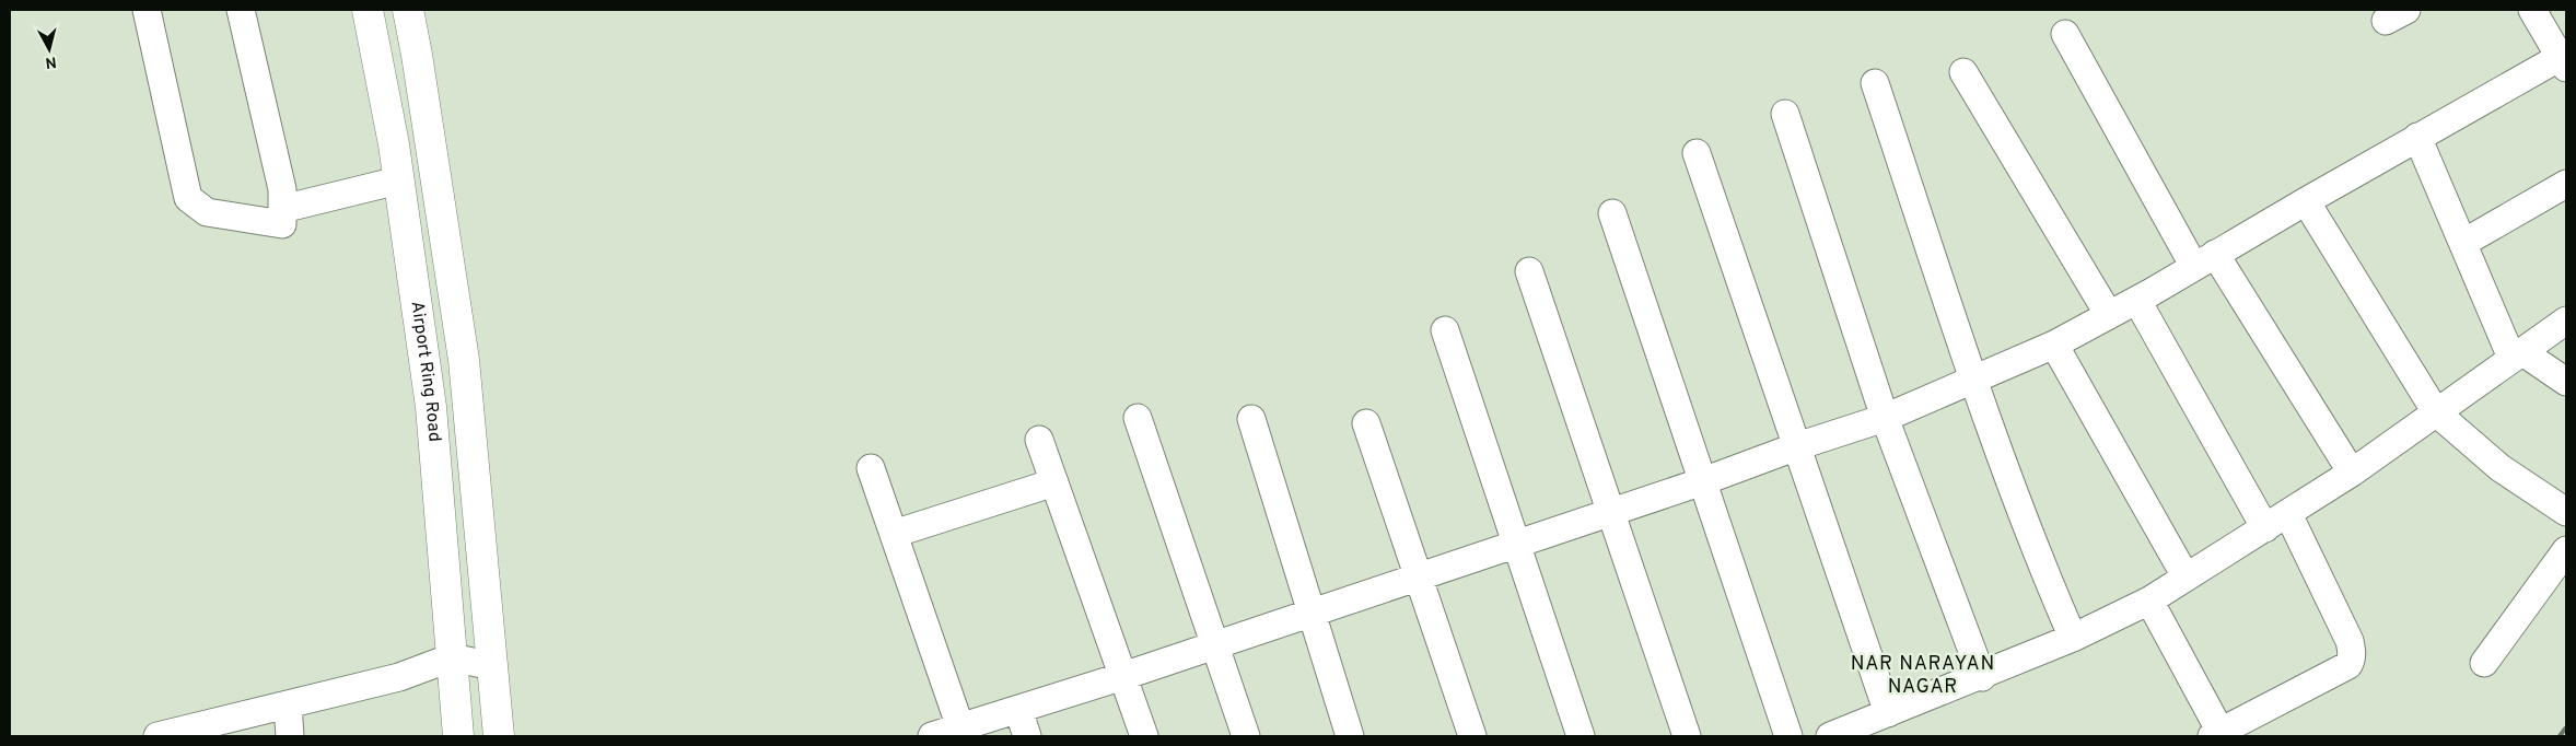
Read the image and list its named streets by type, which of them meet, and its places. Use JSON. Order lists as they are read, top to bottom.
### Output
{
  "streets": {
    "main road": ["Airport Ring Road"]
  },
  "districts": ["NAR NARAYAN NAGAR"],
  "north": "bottom"
}
